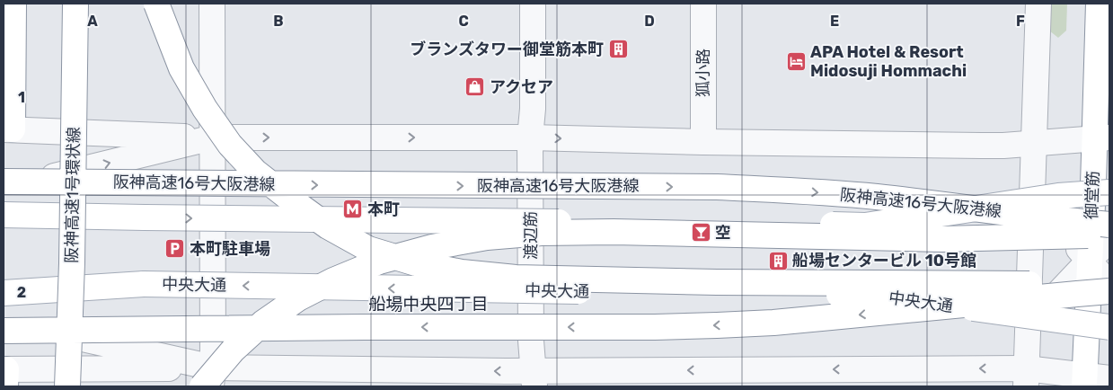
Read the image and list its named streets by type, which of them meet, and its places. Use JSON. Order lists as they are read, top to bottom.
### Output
{
  "streets": {
    "main road": [
      "阪神高速16号大阪港線",
      "阪神高速1号環状線",
      "御堂筋",
      "中央大通"
    ],
    "street": ["狐小路", "渡辺筋"]
  },
  "districts": ["船場中央四丁目"],
  "places": {
    "building": ["ブランズタワー御堂筋本町", "船場センタービル 10号館"],
    "hotel": ["APA Hotel & Resort Midosuji Hommachi"],
    "shop": ["アクセア"],
    "metro station": ["本町"],
    "bar": ["空"],
    "parking": ["本町駐車場"]
  },
  "grid": {
    "columns": [
      "A",
      "B",
      "C",
      "D",
      "E",
      "F"
    ],
    "rows": ["1", "2"]
  }
}
